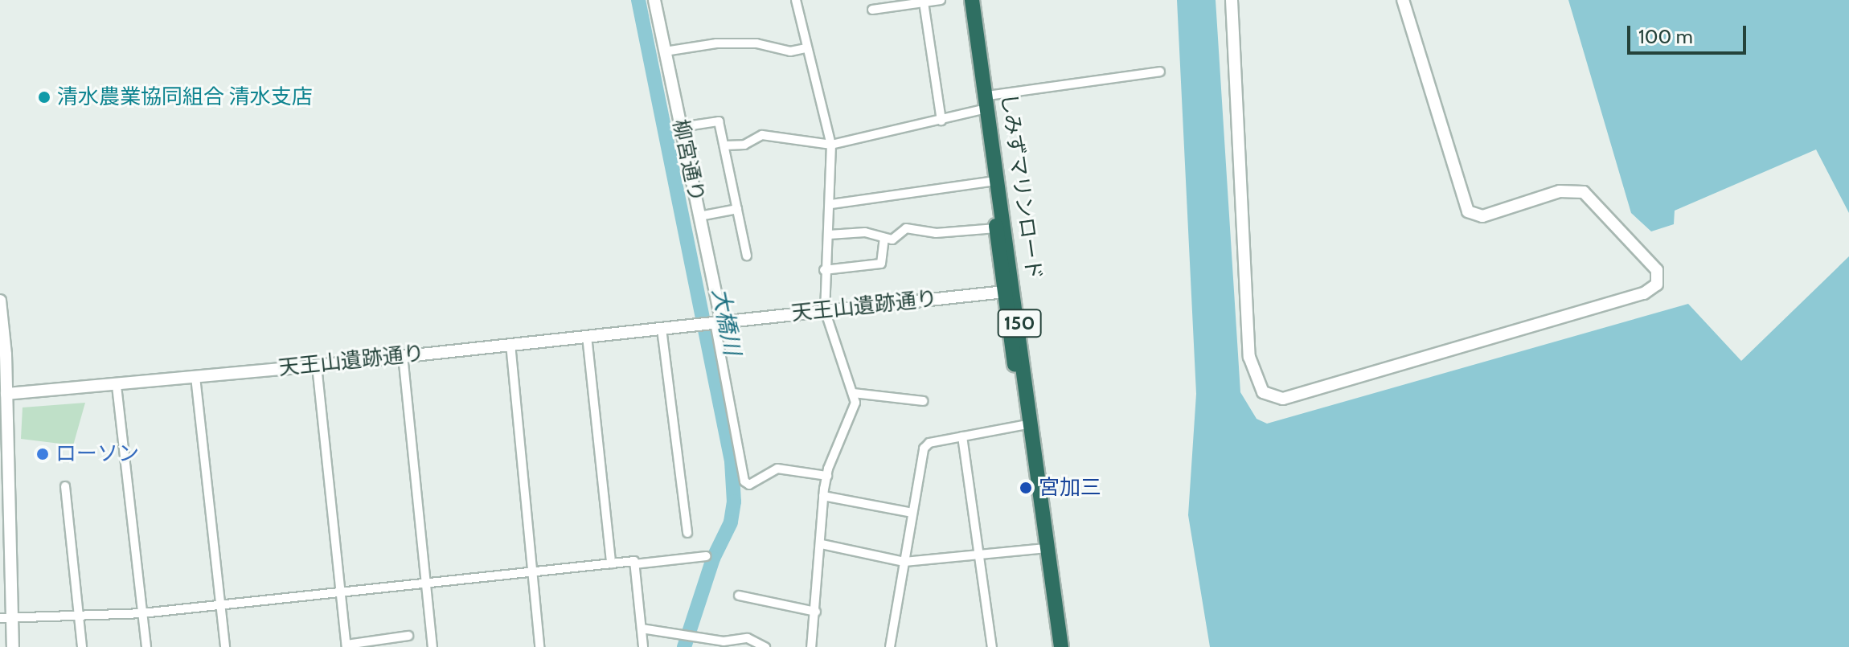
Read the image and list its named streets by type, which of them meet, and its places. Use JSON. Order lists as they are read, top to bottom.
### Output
{
  "streets": {
    "highway": ["しみずマリンロード", "150"],
    "street": ["柳宮通り", "天王山遺跡通り"]
  },
  "crossings": [
    ["柳宮通り", "天王山遺跡通り"],
    ["しみずマリンロード", "天王山遺跡通り"]
  ],
  "water": ["大橋川"],
  "places": ["清水農業協同組合 清水支店", "ローソン", "宮加三"],
  "scale_bar": "100 m"
}
